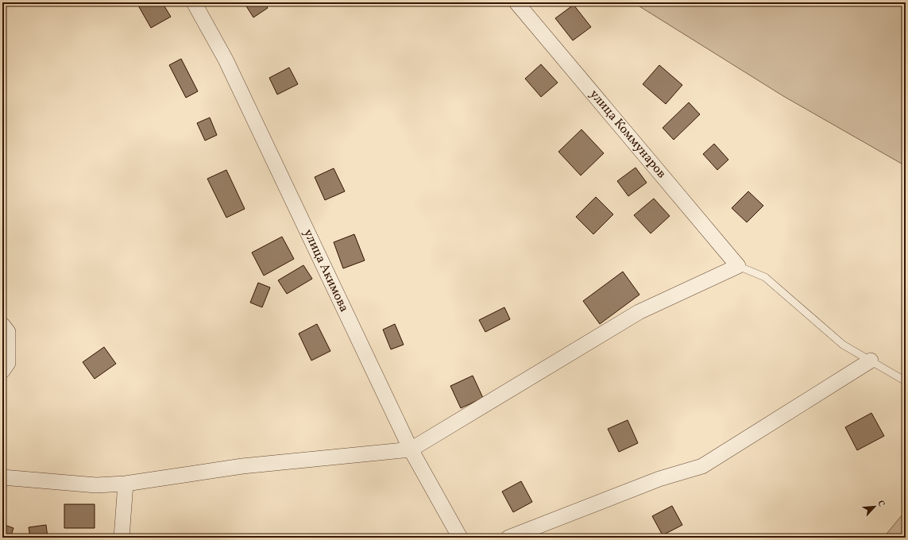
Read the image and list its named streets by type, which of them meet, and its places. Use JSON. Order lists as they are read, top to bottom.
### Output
{
  "streets": {
    "street": ["улица Коммунаров", "улица Акимова"]
  },
  "north": "top right"
}
